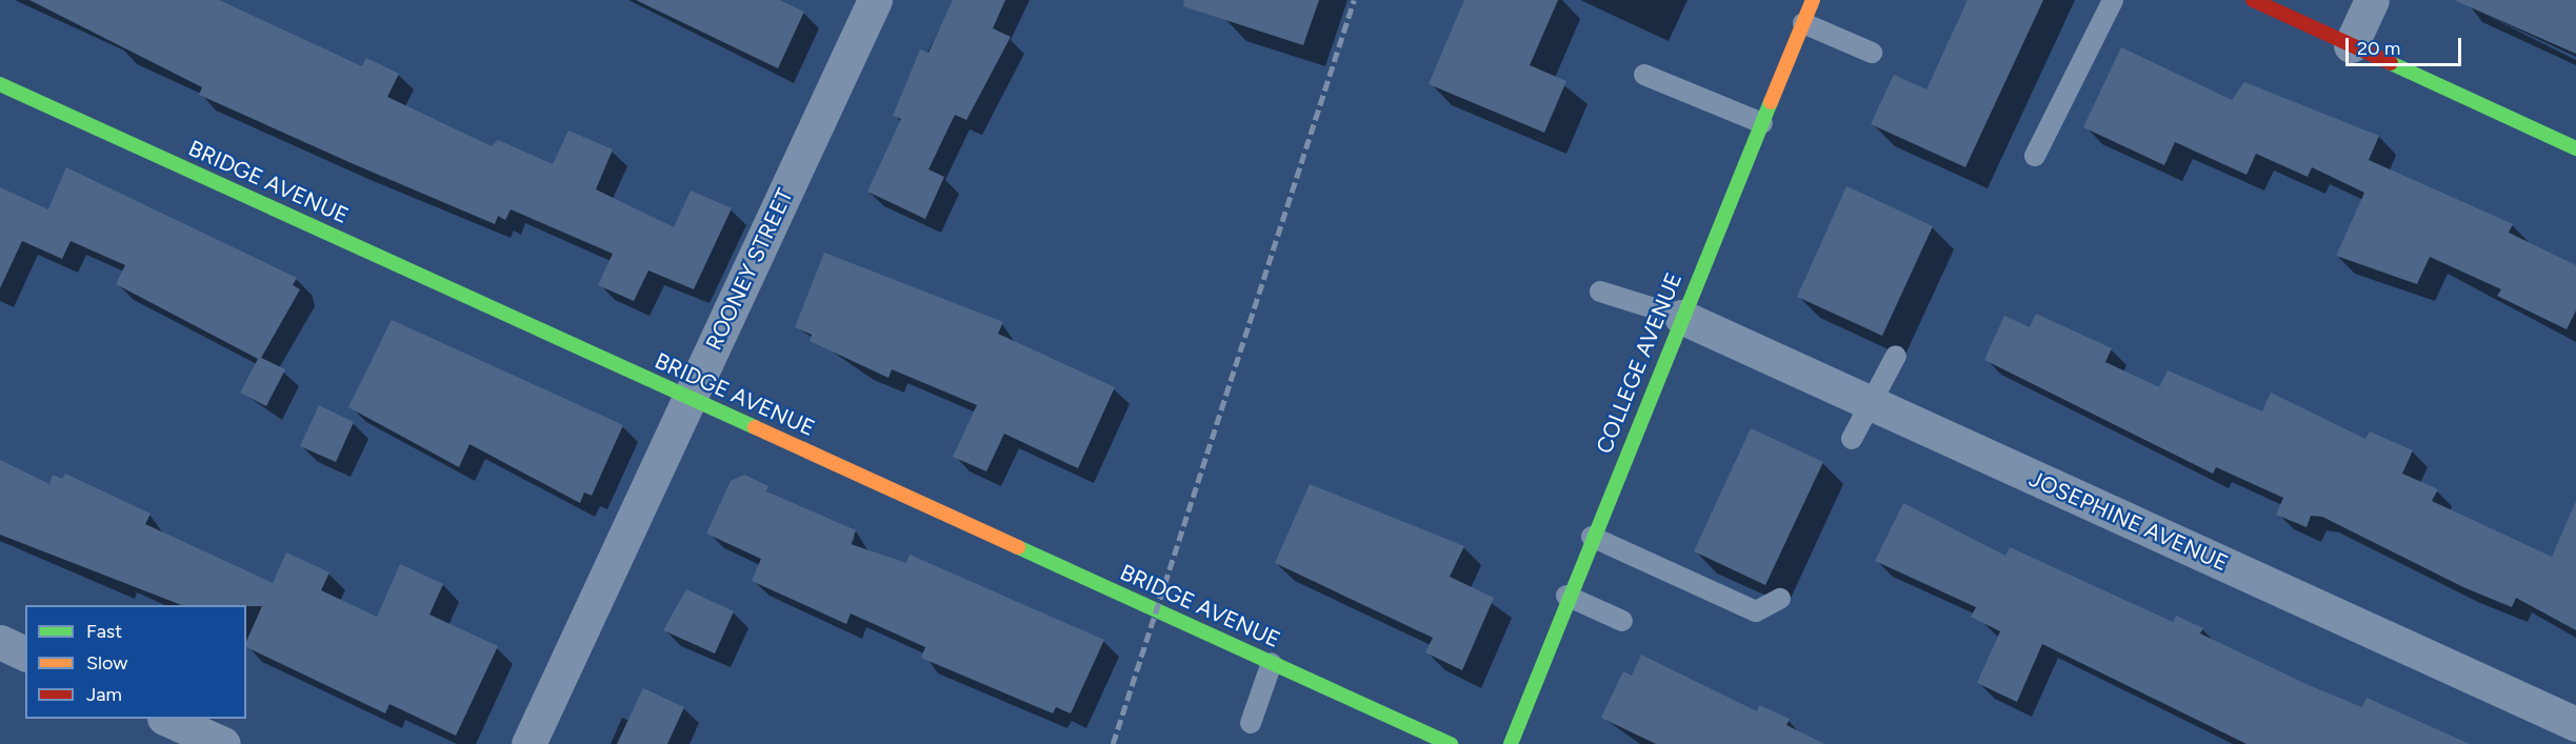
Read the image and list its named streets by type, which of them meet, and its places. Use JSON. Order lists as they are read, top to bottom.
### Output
{
  "streets": {
    "street": [
      "BRIDGE AVENUE",
      "ROONEY STREET",
      "COLLEGE AVENUE",
      "JOSEPHINE AVENUE"
    ]
  },
  "crossings": [
    ["BRIDGE AVENUE", "ROONEY STREET"],
    ["COLLEGE AVENUE", "JOSEPHINE AVENUE"]
  ],
  "legend": ["Fast", "Slow", "Jam"],
  "scale_bar": "20 m"
}
